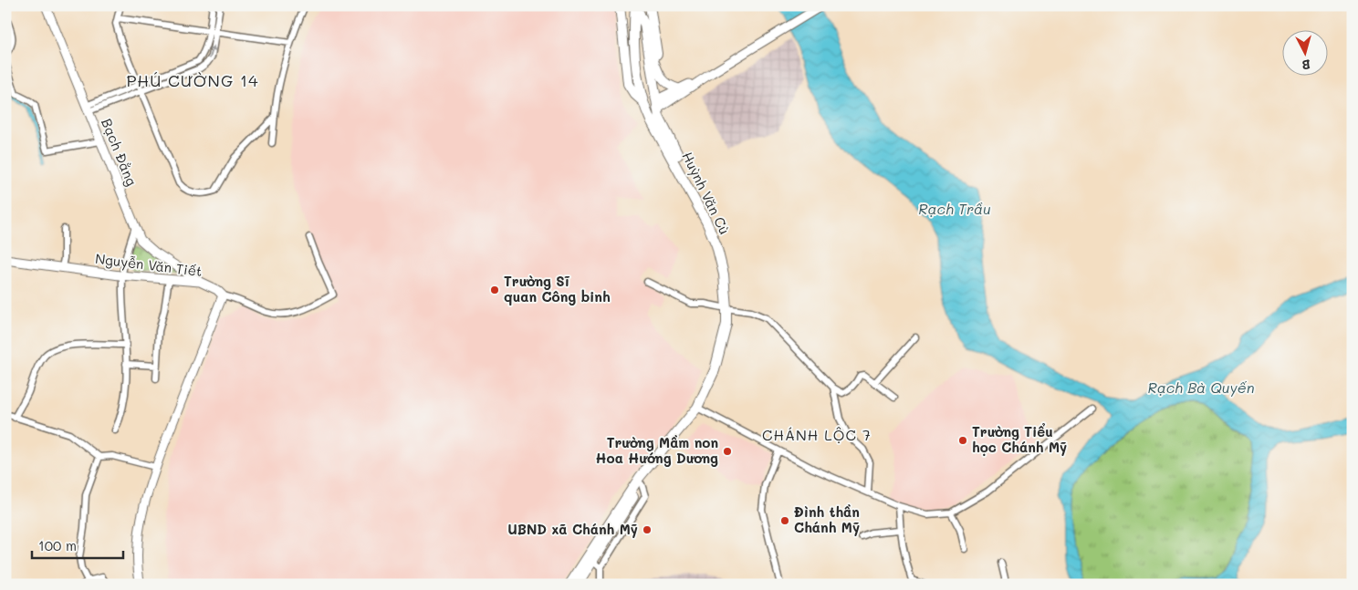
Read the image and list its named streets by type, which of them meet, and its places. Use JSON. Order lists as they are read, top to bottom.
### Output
{
  "streets": {
    "main road": ["Huỳnh Văn Cù"],
    "street": ["Bạch Đằng", "Nguyễn Văn Tiết"]
  },
  "crossings": [
    ["Bạch Đằng", "Nguyễn Văn Tiết"]
  ],
  "districts": ["PHÚ CƯỜNG 14", "CHÁNH LỘC 7"],
  "water": ["Rạch Trầu", "Rạch Bà Quyến"],
  "places": [
    "Trường Sĩ quan Công binh",
    "Trường Tiểu học Chánh Mỹ",
    "Trường Mầm non Hoa Hướng Dương",
    "Đình thần Chánh Mỹ",
    "UBND xã Chánh Mỹ"
  ],
  "scale_bar": "100 m",
  "north": "bottom"
}
